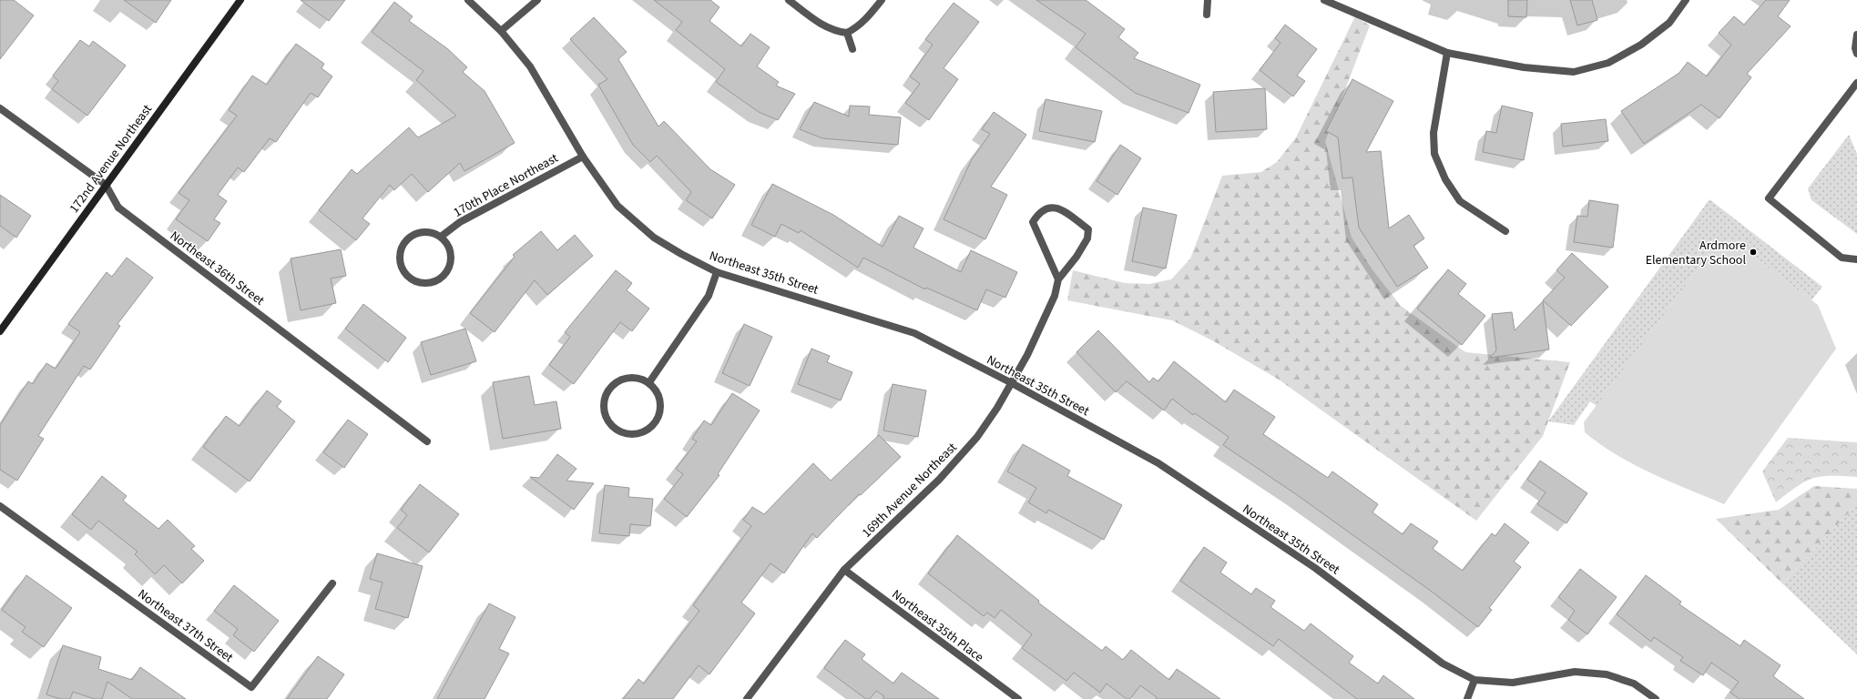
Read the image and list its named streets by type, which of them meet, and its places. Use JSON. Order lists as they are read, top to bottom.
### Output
{
  "streets": {
    "street": [
      "172nd Avenue Northeast",
      "170th Place Northeast",
      "Northeast 36th Street",
      "Northeast 35th Street",
      "169th Avenue Northeast",
      "Northeast 37th Street",
      "Northeast 35th Place"
    ]
  },
  "crossings": [
    ["172nd Avenue Northeast", "Northeast 36th Street"],
    ["170th Place Northeast", "Northeast 35th Street"],
    ["Northeast 35th Street", "169th Avenue Northeast"],
    ["169th Avenue Northeast", "Northeast 35th Place"]
  ],
  "places": ["Ardmore Elementary School"]
}
